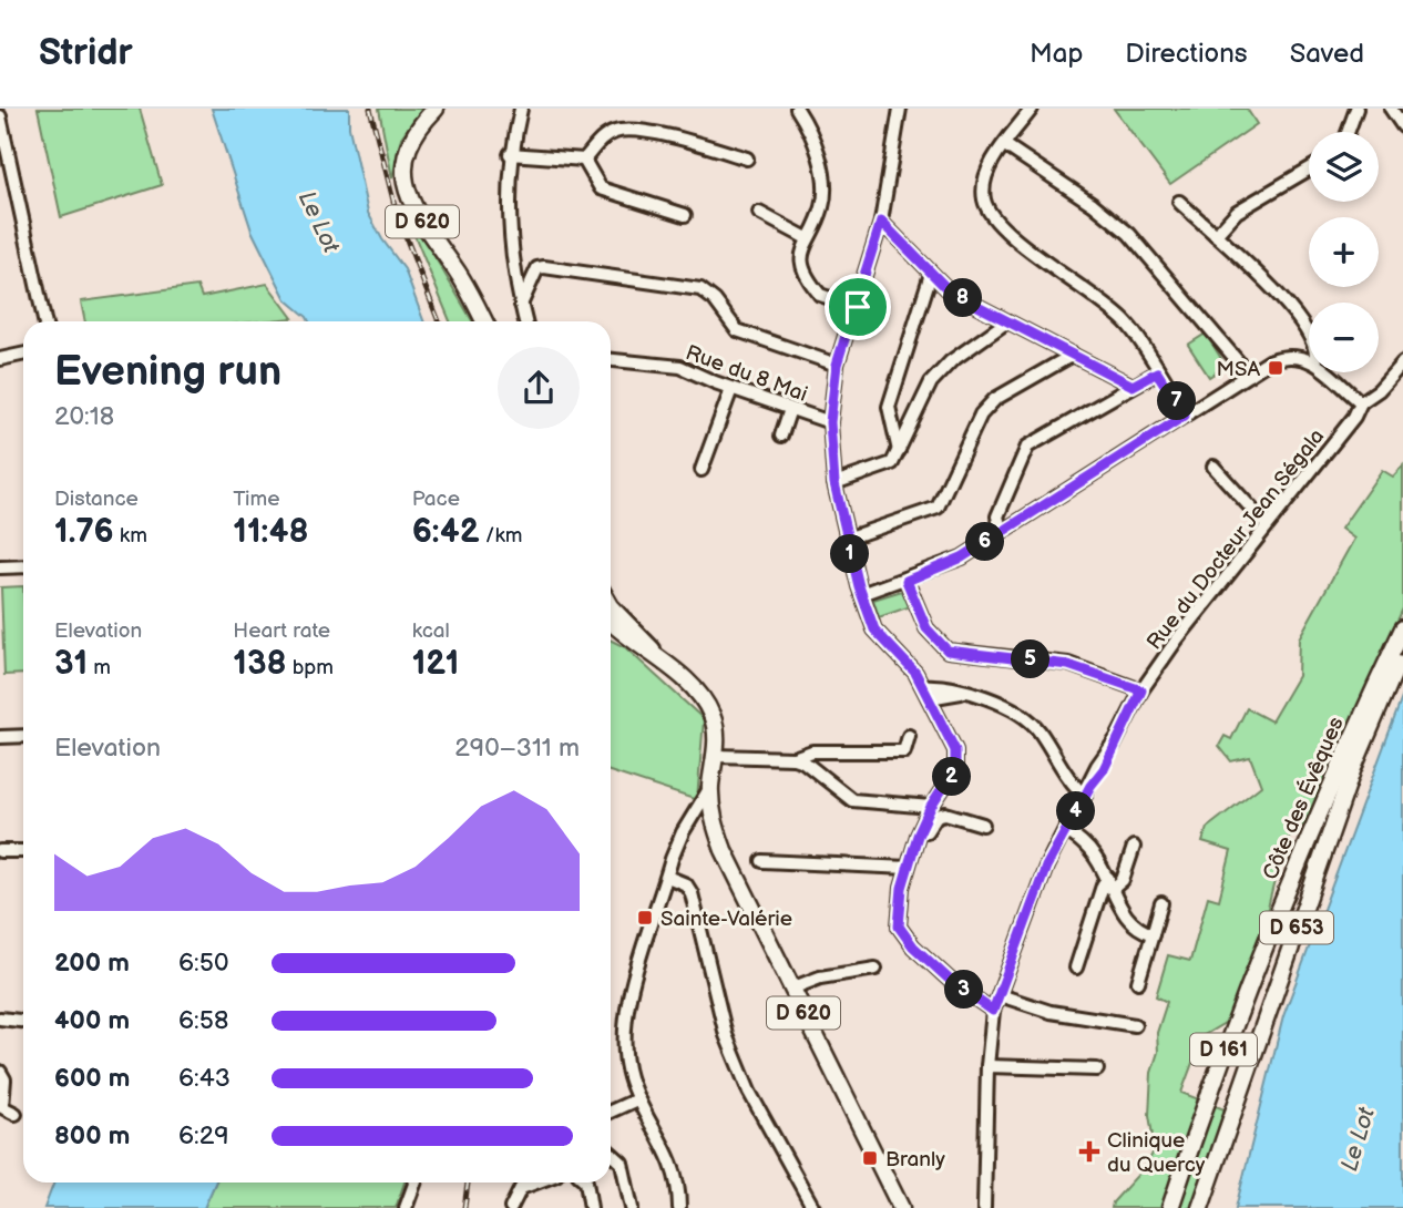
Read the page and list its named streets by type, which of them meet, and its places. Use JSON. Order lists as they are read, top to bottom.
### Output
{
  "streets": {
    "main road": [
      "D 620",
      "Côte des Évêques",
      "D 653",
      "D 161"
    ],
    "street": ["Rue du 8 Mai", "Rue du Docteur Jean Ségala"]
  },
  "water": ["Le Lot"],
  "places": {
    "transit": ["MSA", "Sainte-Valérie", "Branly"],
    "health": ["Clinique du Quercy"]
  },
  "page": {
    "header": "Stridr",
    "nav": ["Map", "Directions", "Saved"],
    "map_buttons": ["+", "−"],
    "pins": [
      "8",
      "7",
      "6",
      "1",
      "5",
      "2",
      "4",
      "3"
    ],
    "heading": ["Evening run", "20:18"],
    "stats": [
      ["Distance", "1.76 km"],
      ["Time", "11:48"],
      ["Pace", "6:42 /km"],
      ["Elevation", "31 m"],
      ["Heart rate", "138 bpm"],
      ["kcal", "121"]
    ],
    "chart": ["Elevation", "290–311 m"],
    "list": [
      {
        "name": "200 m",
        "note": "6:50"
      },
      {
        "name": "400 m",
        "note": "6:58"
      },
      {
        "name": "600 m",
        "note": "6:43"
      },
      {
        "name": "800 m",
        "note": "6:29"
      }
    ]
  }
}
